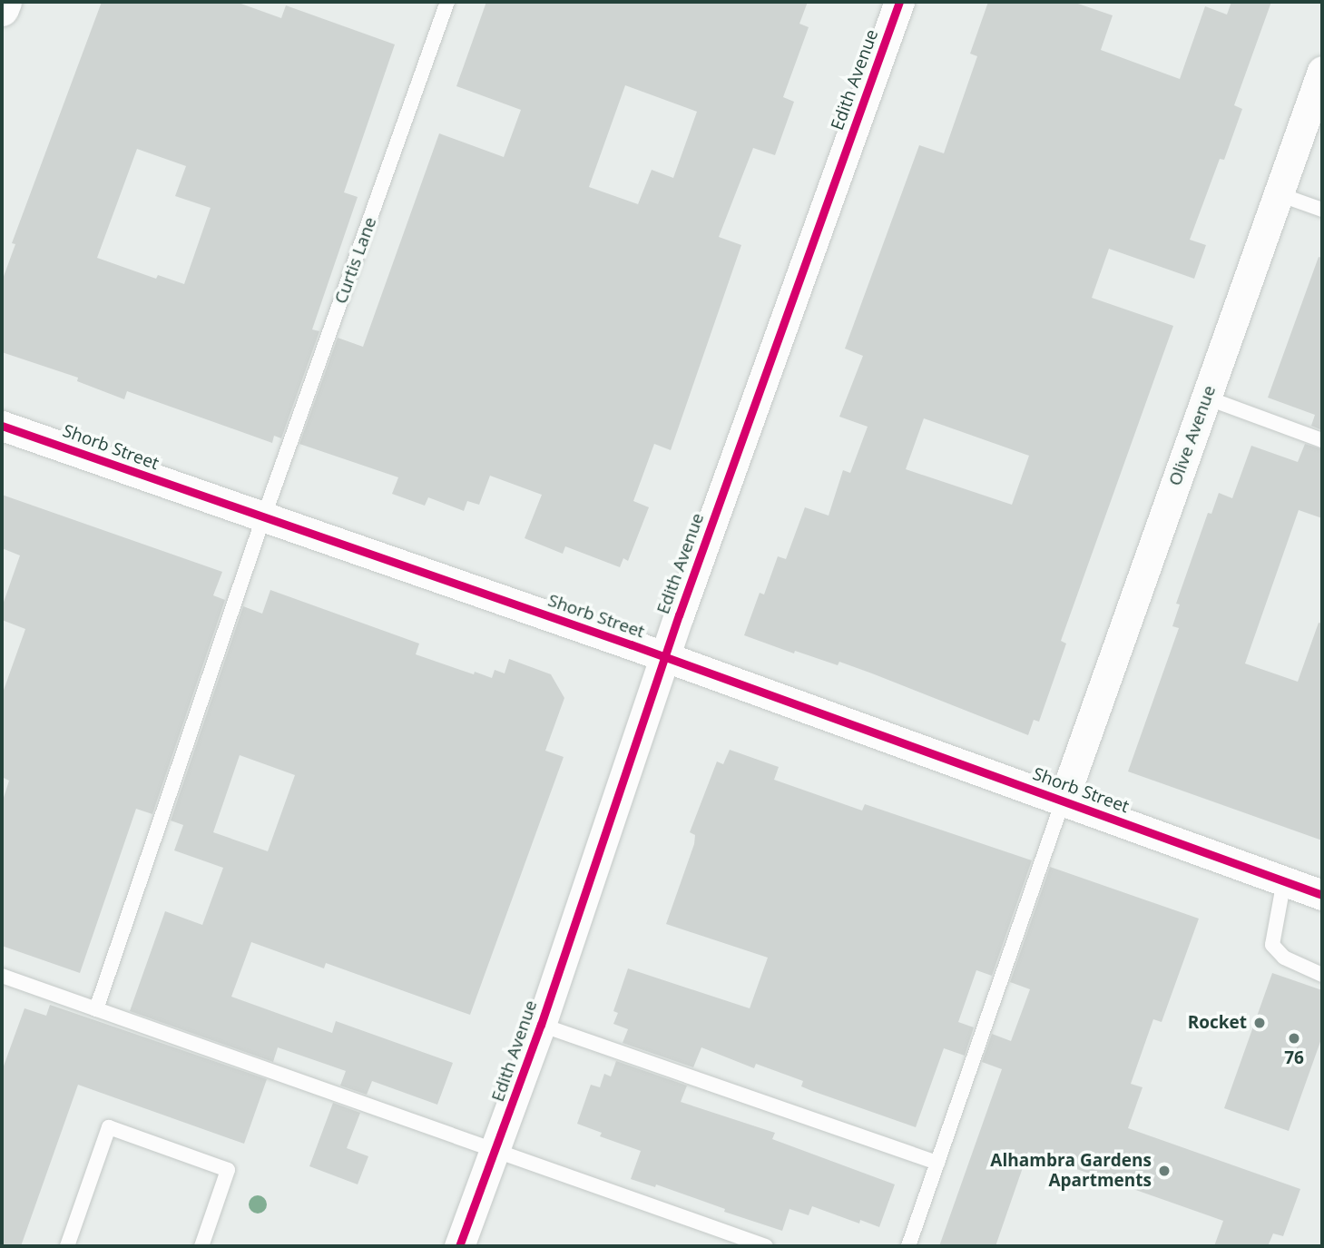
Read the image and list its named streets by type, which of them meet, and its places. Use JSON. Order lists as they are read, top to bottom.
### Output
{
  "streets": {
    "street": ["Edith Avenue", "Olive Avenue", "Shorb Street"],
    "lane": ["Curtis Lane"]
  },
  "crossings": [
    ["Edith Avenue", "Shorb Street"],
    ["Curtis Lane", "Shorb Street"],
    ["Olive Avenue", "Shorb Street"]
  ],
  "places": ["Rocket", "76", "Alhambra Gardens Apartments"]
}
